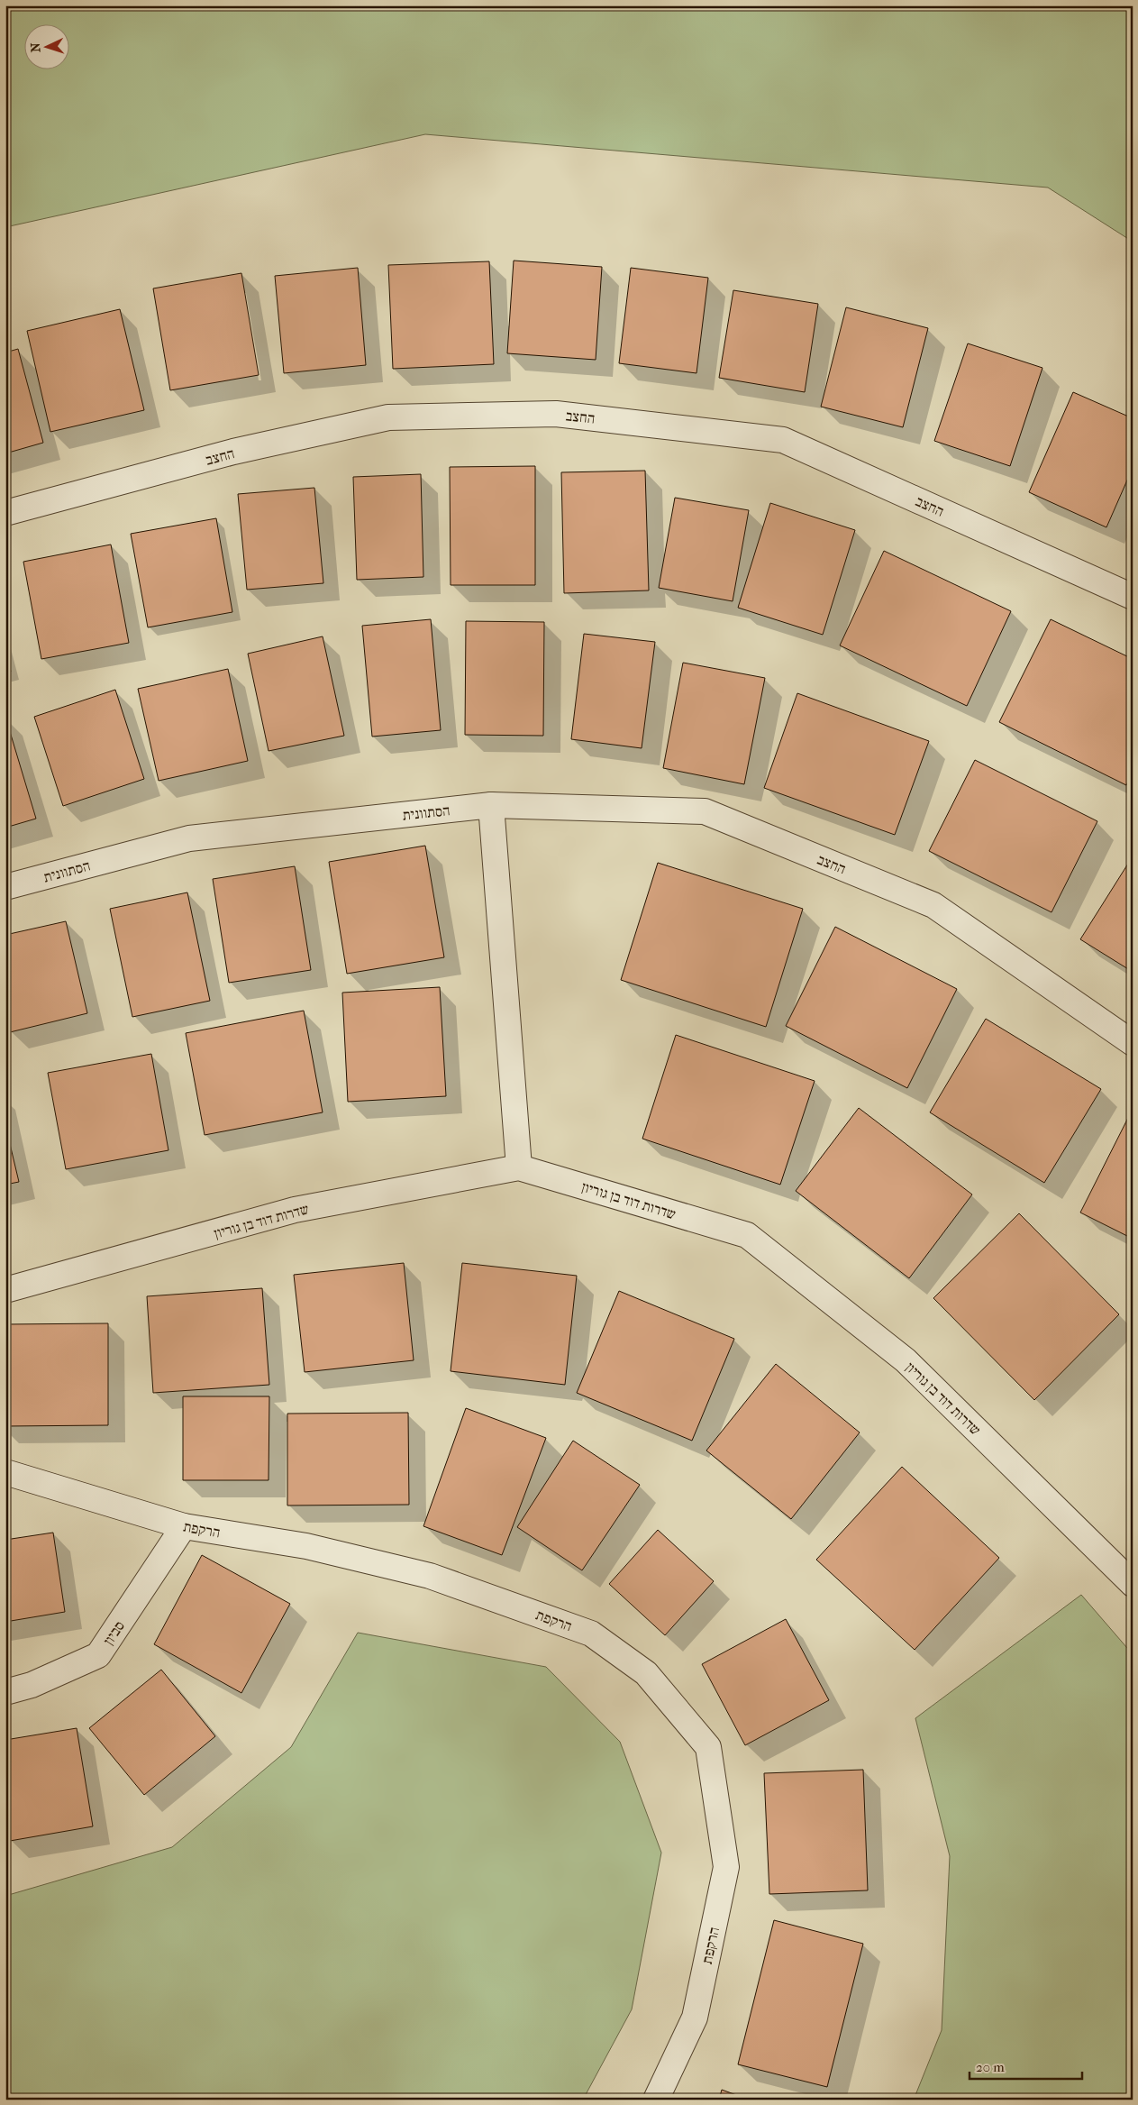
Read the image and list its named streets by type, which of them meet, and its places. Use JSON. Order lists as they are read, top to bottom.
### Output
{
  "streets": {
    "street": [
      "החצב",
      "הסתוונית",
      "שדרות דוד בן גוריון",
      "הרקפת",
      "סביון"
    ]
  },
  "crossings": [
    ["החצב", "הסתוונית"],
    ["הרקפת", "סביון"]
  ],
  "scale_bar": "20 m",
  "north": "left"
}
